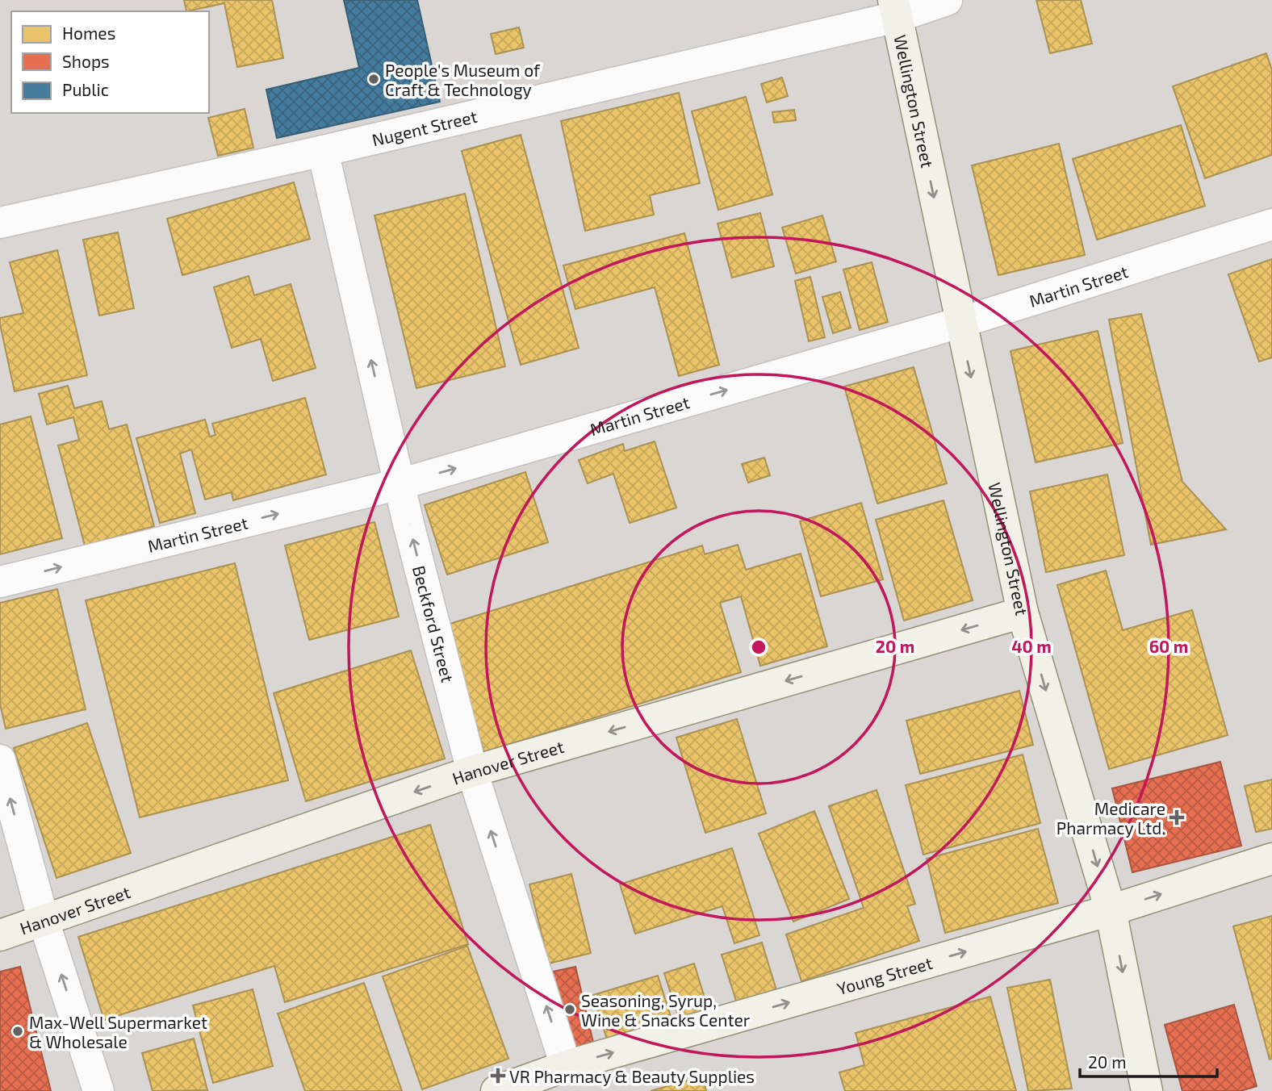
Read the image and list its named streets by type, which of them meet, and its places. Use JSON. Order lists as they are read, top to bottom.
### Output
{
  "streets": {
    "street": [
      "Wellington Street",
      "Nugent Street",
      "Martin Street",
      "Beckford Street",
      "Hanover Street",
      "Young Street"
    ]
  },
  "crossings": [
    ["Wellington Street", "Nugent Street"],
    ["Wellington Street", "Martin Street"],
    ["Wellington Street", "Hanover Street"],
    ["Wellington Street", "Young Street"],
    ["Nugent Street", "Beckford Street"],
    ["Martin Street", "Beckford Street"],
    ["Beckford Street", "Hanover Street"],
    ["Beckford Street", "Young Street"]
  ],
  "one_way": [
    "Wellington Street",
    "Martin Street",
    "Beckford Street",
    "Hanover Street",
    "Young Street"
  ],
  "places": {
    "other": ["People's Museum of Craft & Technology", "Seasoning, Syrup, Wine & Snacks Center", "Max-Well Supermarket & Wholesale"],
    "health": ["Medicare Pharmacy Ltd.", "VR Pharmacy & Beauty Supplies"]
  },
  "legend": ["Homes", "Shops", "Public"],
  "scale_bar": "20 m",
  "rings": ["20 m", "40 m", "60 m"]
}
